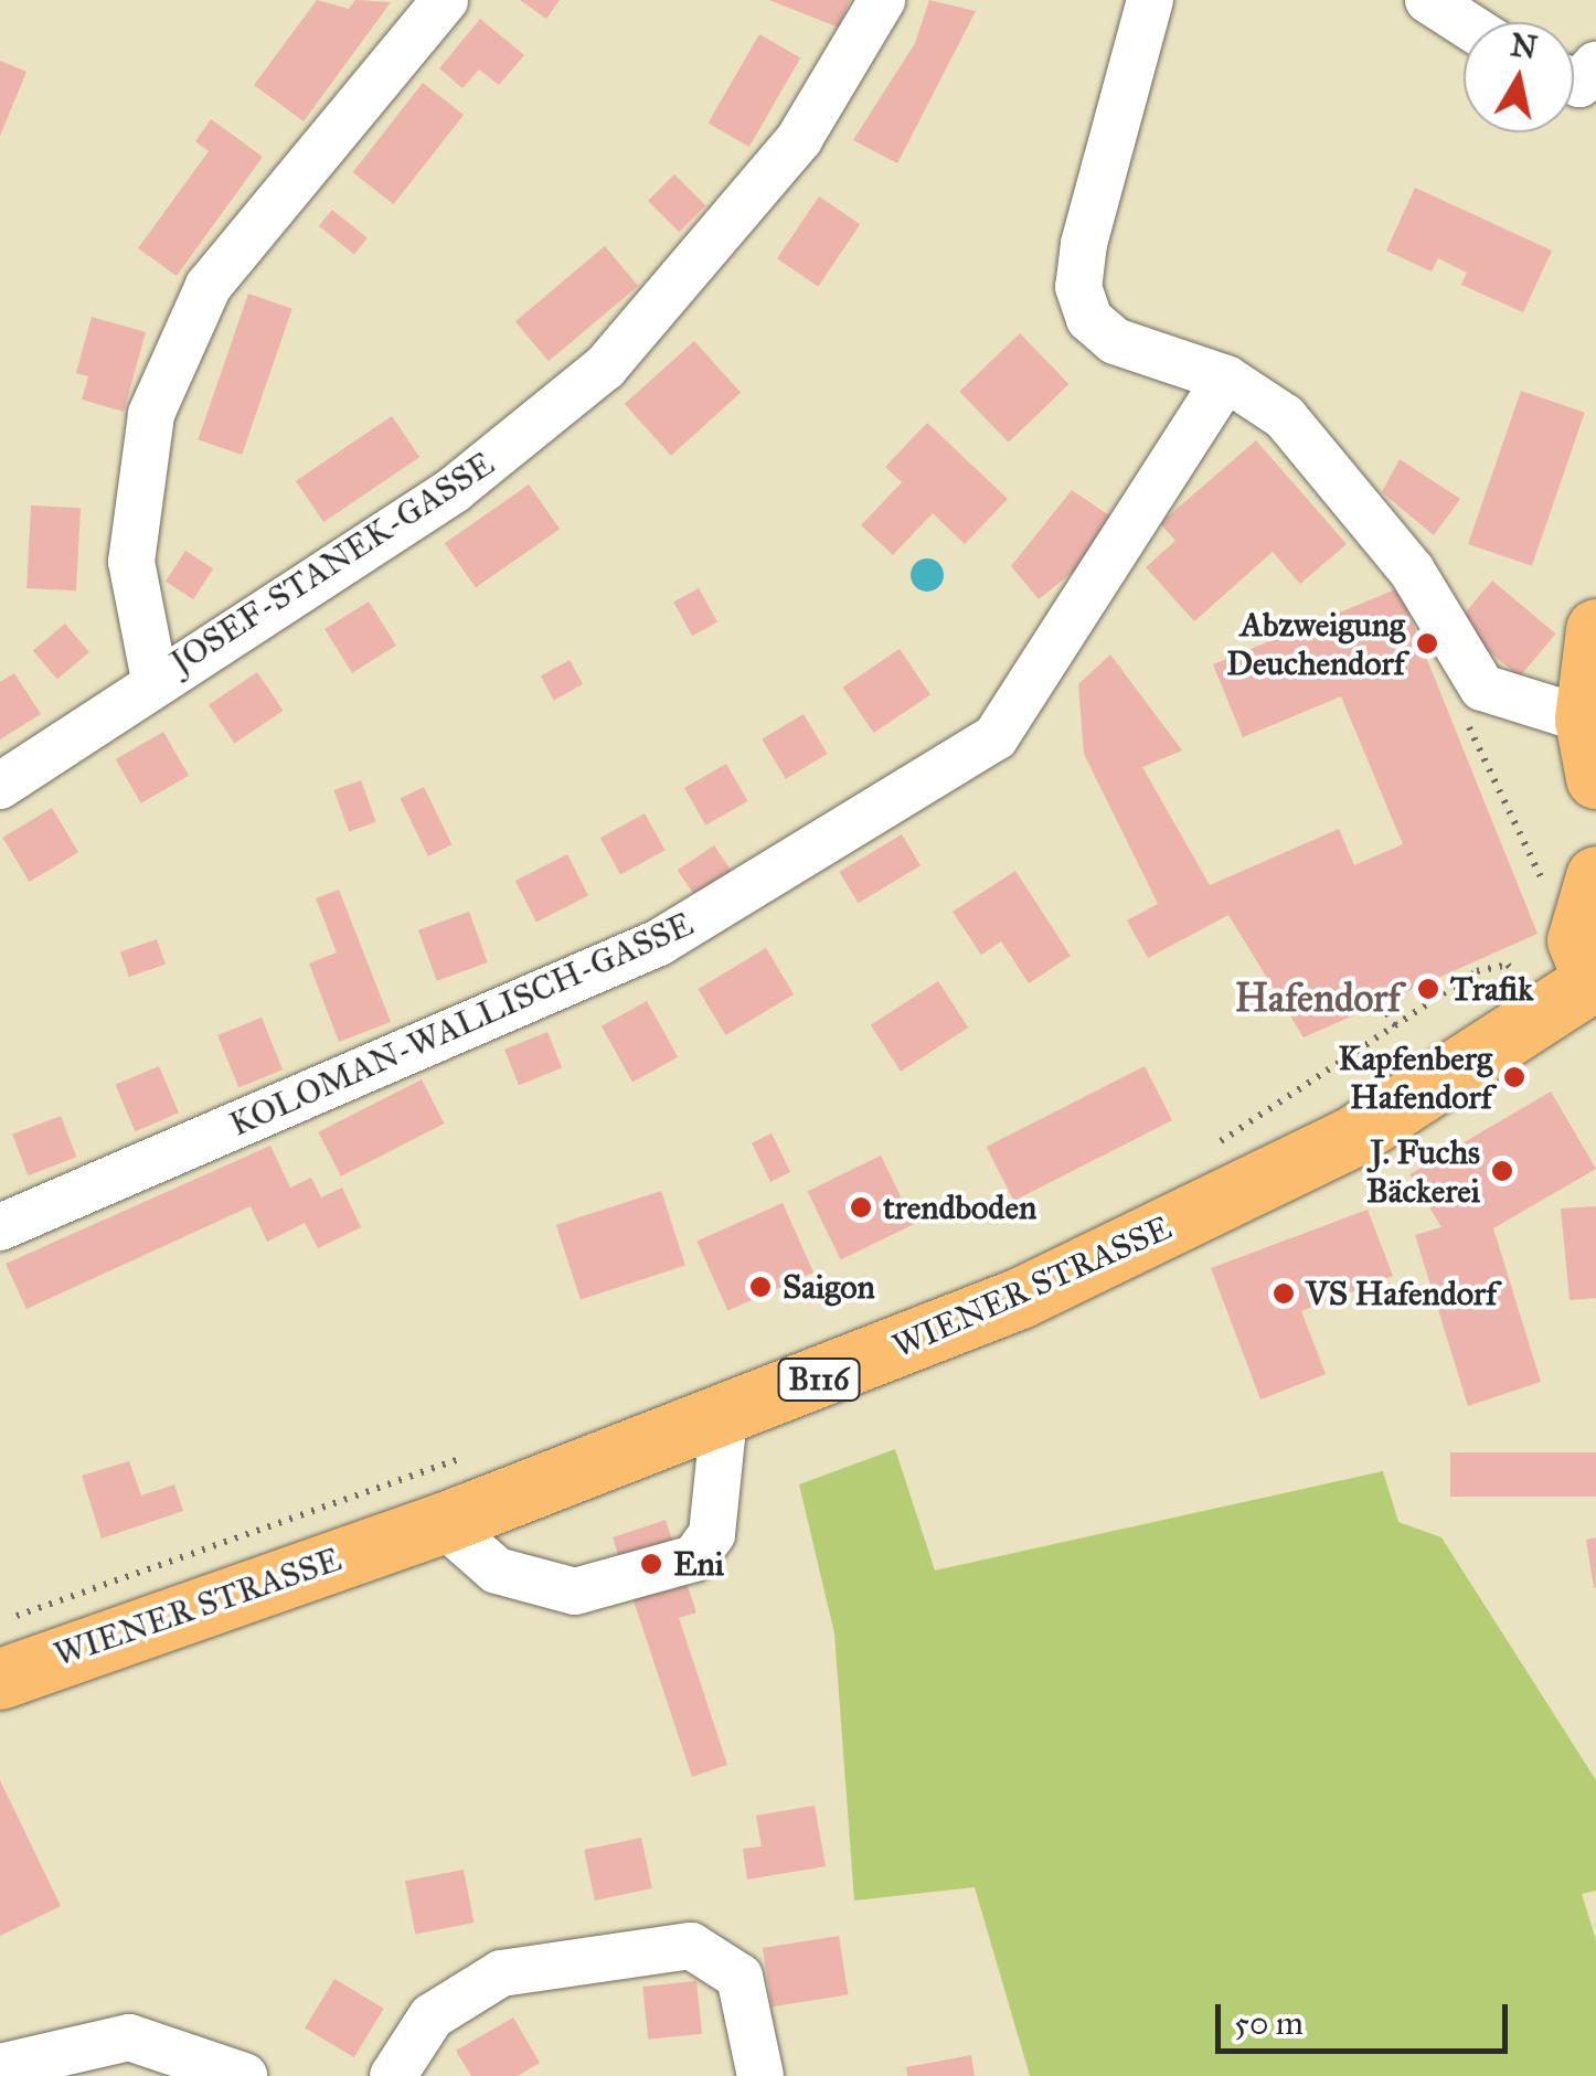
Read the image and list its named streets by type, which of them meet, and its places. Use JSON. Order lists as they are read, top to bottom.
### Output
{
  "streets": {
    "main road": ["WIENER STRASSE", "B116"],
    "street": ["JOSEF-STANEK-GASSE", "KOLOMAN-WALLISCH-GASSE"]
  },
  "crossings": [
    ["WIENER STRASSE", "B116"]
  ],
  "districts": ["Hafendorf"],
  "places": [
    "Abzweigung Deuchendorf",
    "Trafik",
    "Kapfenberg Hafendorf",
    "J. Fuchs Bäckerei",
    "trendboden",
    "Saigon",
    "VS Hafendorf",
    "Eni"
  ],
  "scale_bar": "50 m",
  "north": "top"
}
